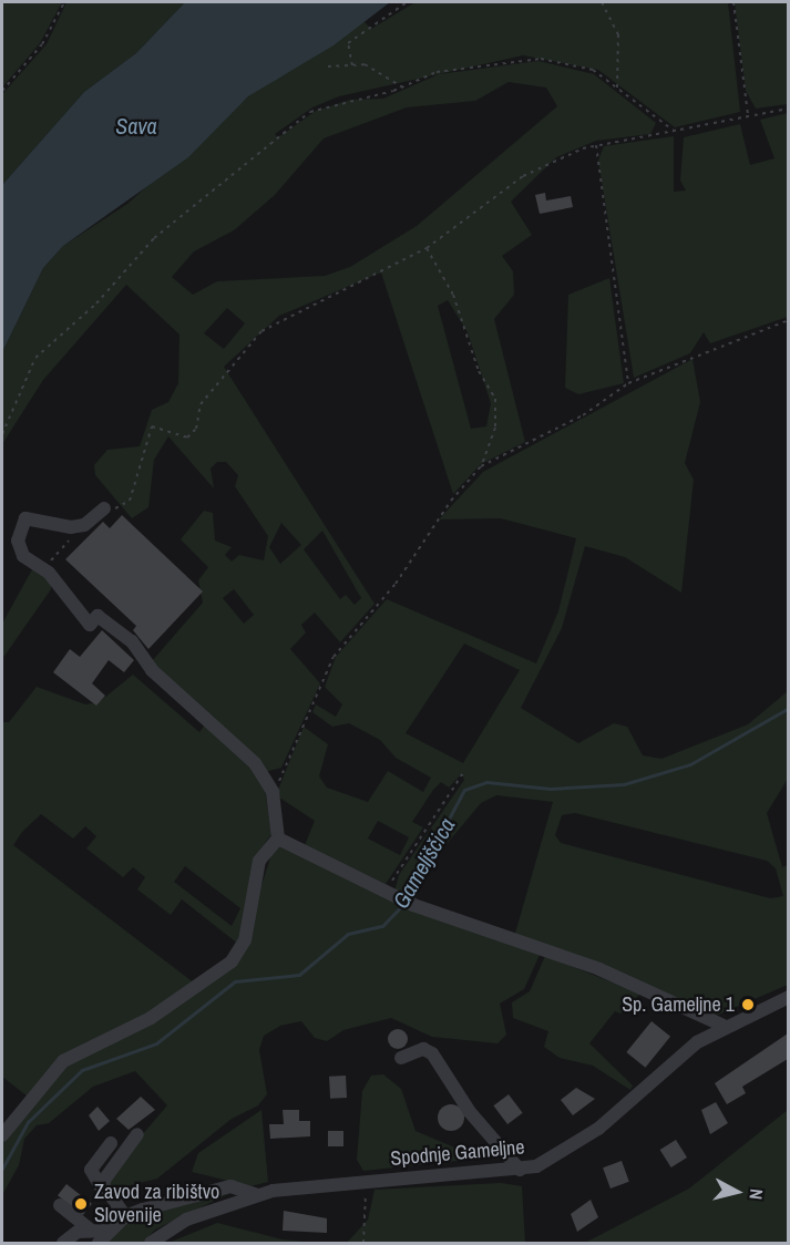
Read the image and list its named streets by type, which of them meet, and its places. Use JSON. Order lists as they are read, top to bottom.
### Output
{
  "streets": {
    "street": ["Spodnje Gameljne"]
  },
  "water": ["Sava", "Gameljščica"],
  "places": ["Sp. Gameljne 1", "Zavod za ribištvo Slovenije"],
  "north": "right"
}
